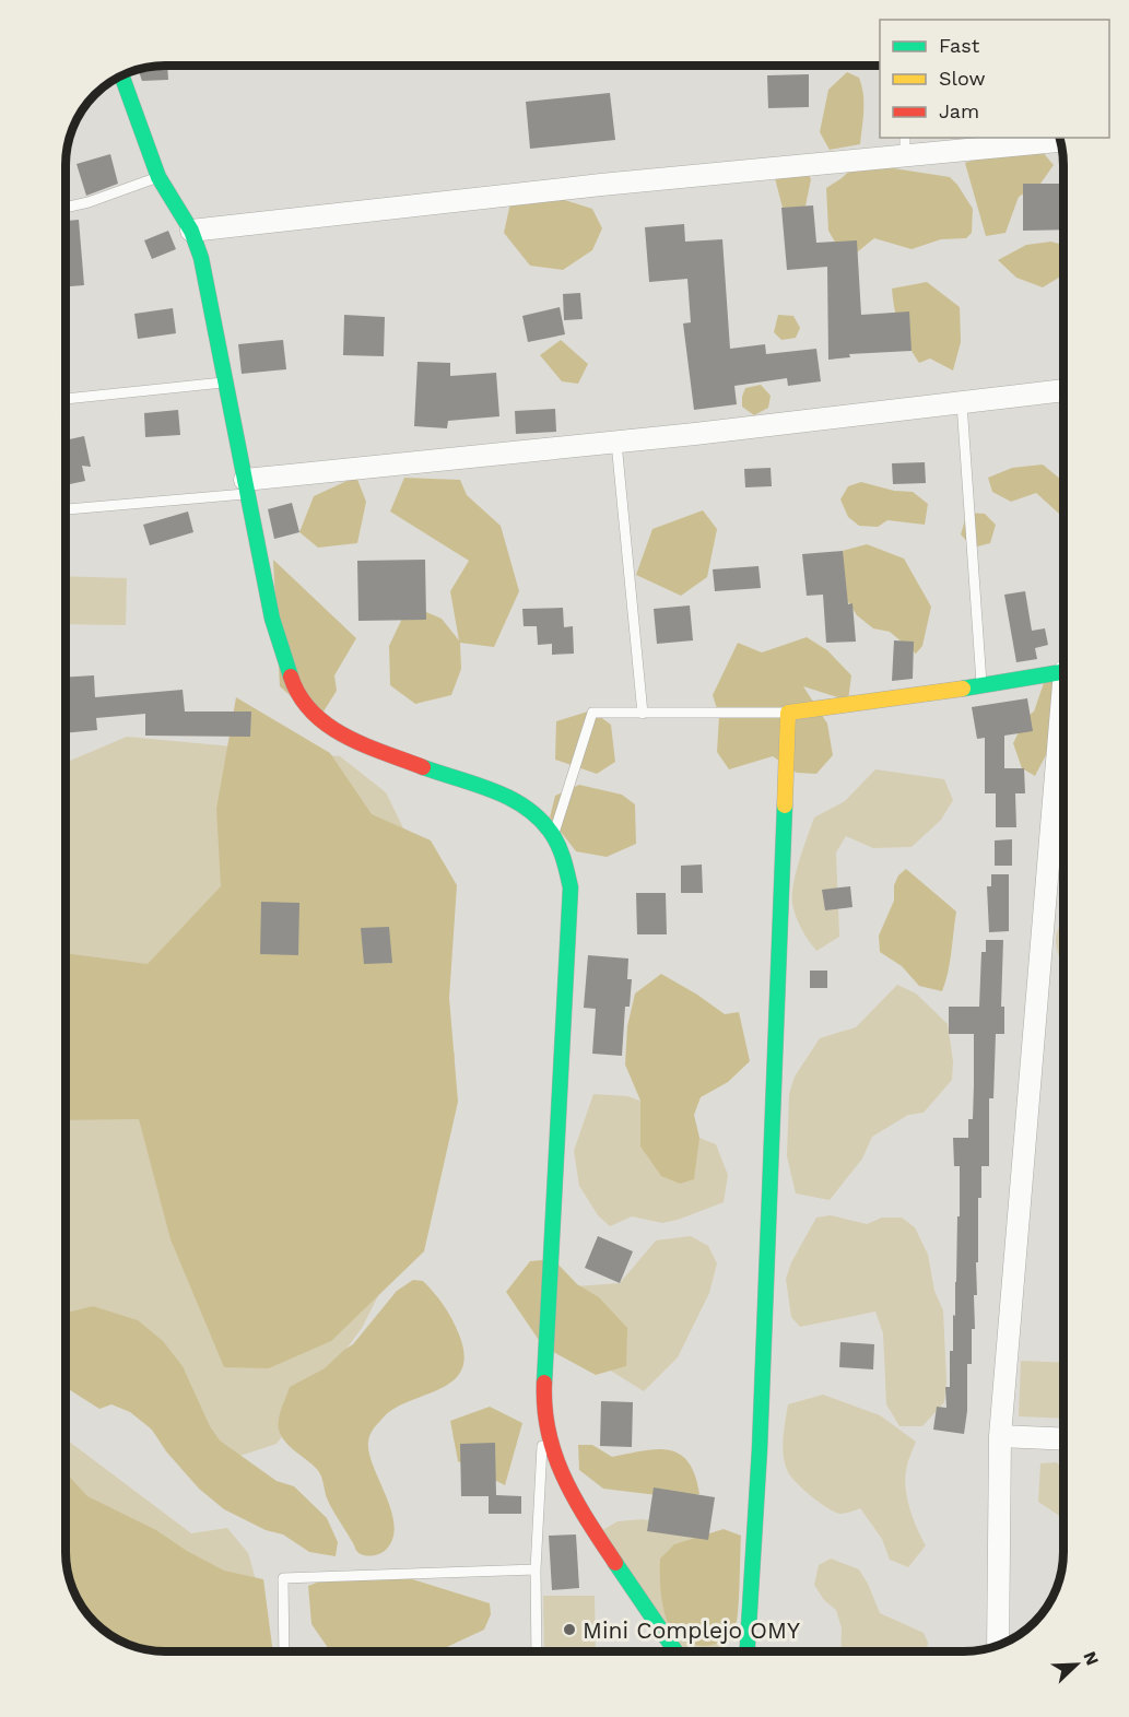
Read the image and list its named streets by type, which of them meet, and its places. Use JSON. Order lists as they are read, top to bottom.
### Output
{
  "places": ["Mini Complejo OMY"],
  "legend": ["Fast", "Slow", "Jam"],
  "north": "top right"
}
